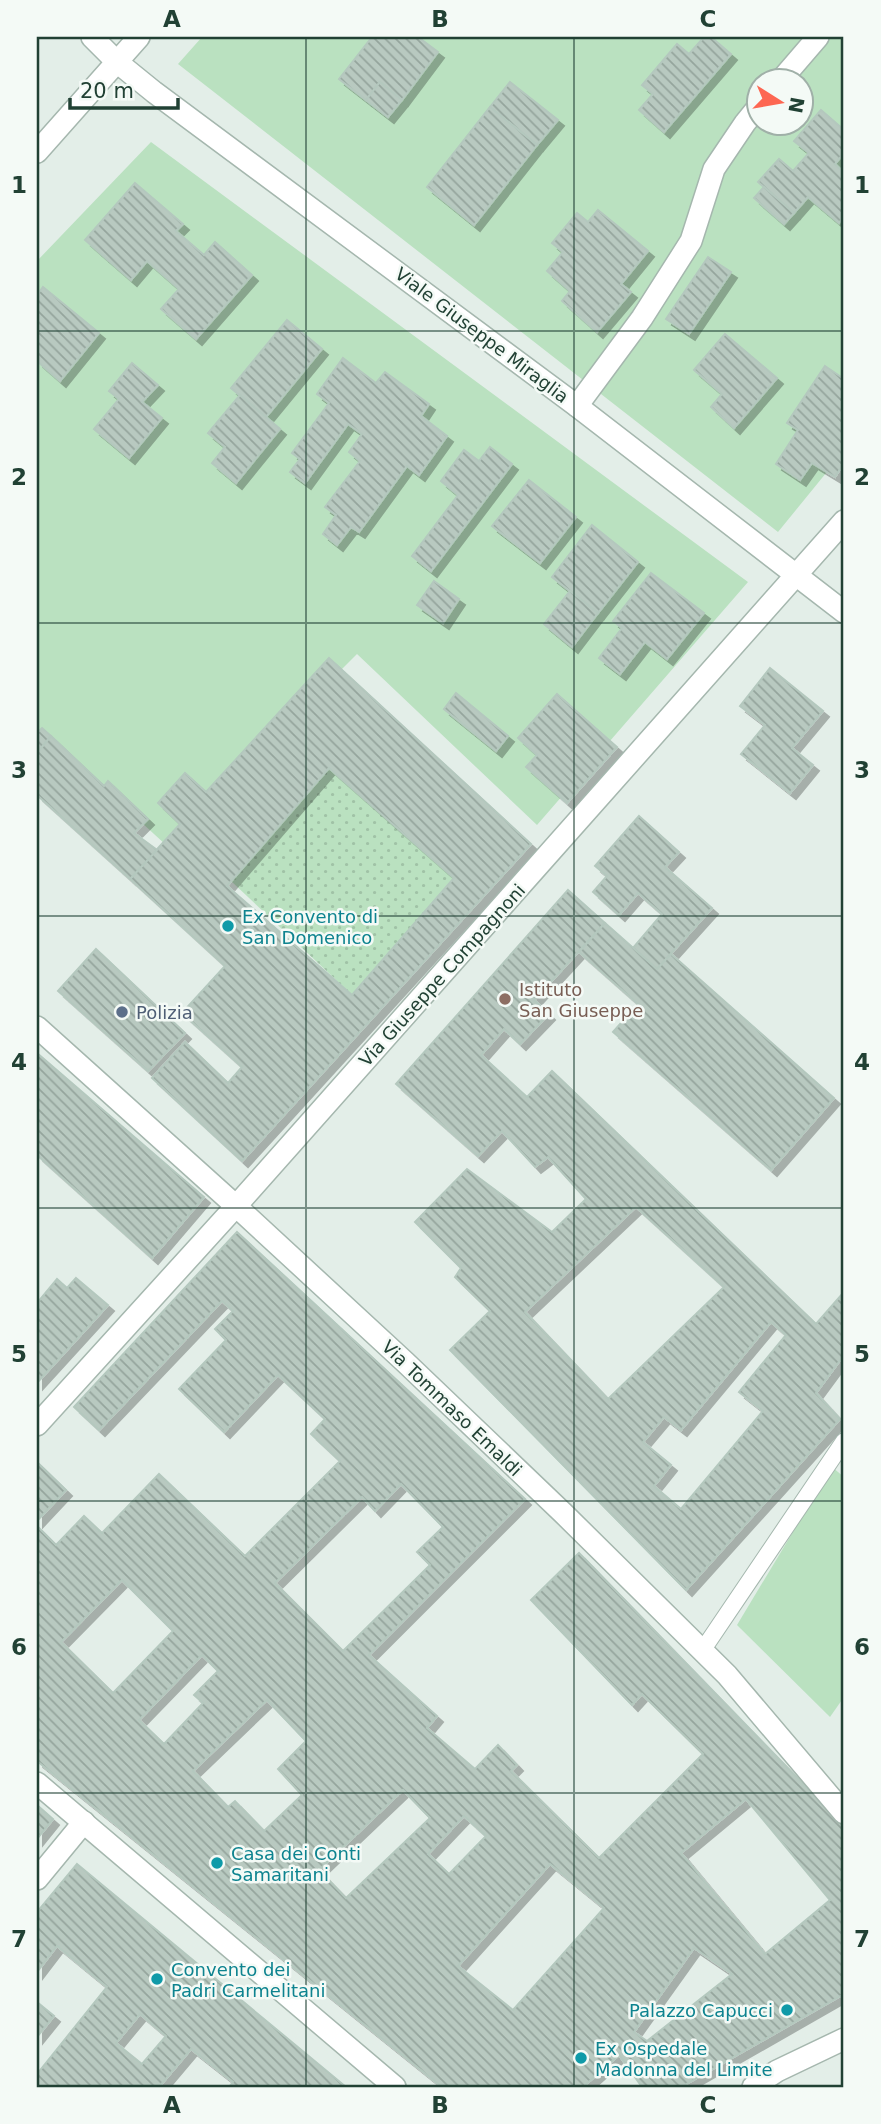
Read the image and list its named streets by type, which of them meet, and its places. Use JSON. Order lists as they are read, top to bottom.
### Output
{
  "streets": {
    "street": ["Viale Giuseppe Miraglia", "Via Giuseppe Compagnoni", "Via Tommaso Emaldi"]
  },
  "crossings": [
    ["Viale Giuseppe Miraglia", "Via Giuseppe Compagnoni"],
    ["Via Giuseppe Compagnoni", "Via Tommaso Emaldi"]
  ],
  "places": [
    "Ex Convento di San Domenico",
    "Istituto San Giuseppe",
    "Polizia",
    "Casa dei Conti Samaritani",
    "Convento dei Padri Carmelitani",
    "Palazzo Capucci",
    "Ex Ospedale Madonna del Limite"
  ],
  "scale_bar": "20 m",
  "north": "right",
  "grid": {
    "columns": ["A", "B", "C"],
    "rows": [
      "1",
      "2",
      "3",
      "4",
      "5",
      "6",
      "7"
    ]
  }
}
